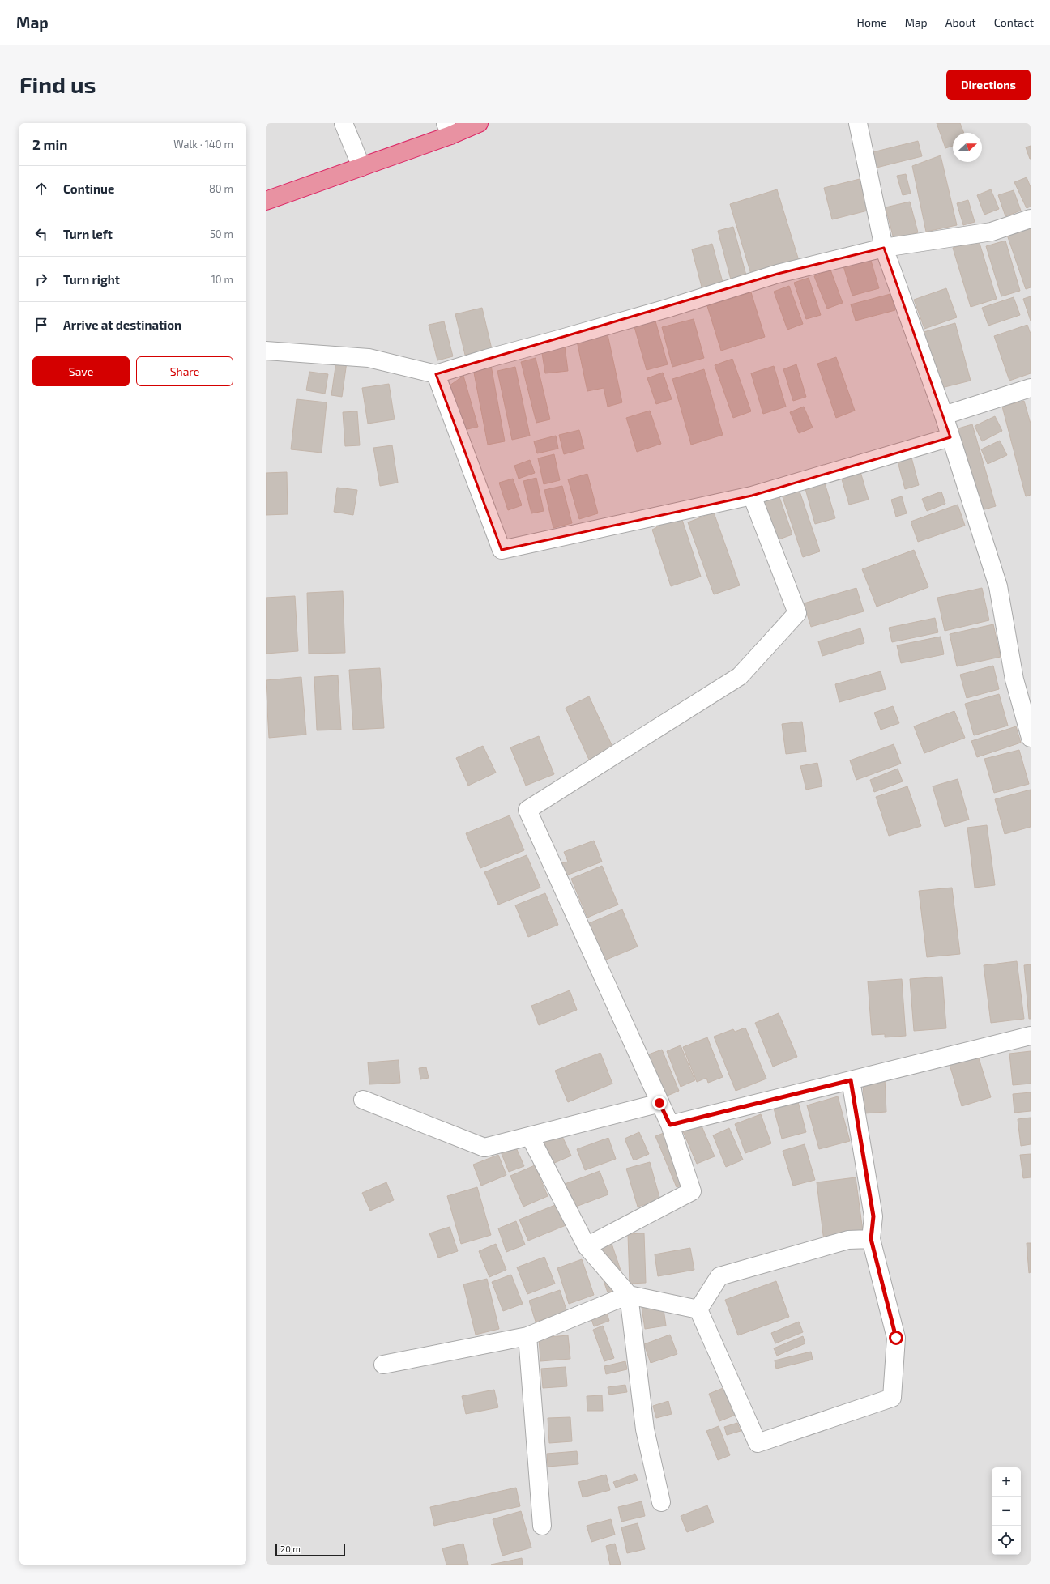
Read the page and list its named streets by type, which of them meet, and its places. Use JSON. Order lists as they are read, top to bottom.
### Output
{
  "scale_bar": "20 m",
  "north": "right",
  "page": {
    "header": "Map",
    "nav": [
      "Home",
      "Map",
      "About",
      "Contact"
    ],
    "buttons": [
      "Directions",
      ["Save", "Share"]
    ],
    "title": "Find us",
    "heading": ["2 min", "Walk · 140 m"],
    "list": [
      ["Continue", "80 m"],
      ["Turn left", "50 m"],
      ["Turn right", "10 m"],
      "Arrive at destination"
    ],
    "map_buttons": ["+", "−"],
    "scale": "20 m"
  }
}
